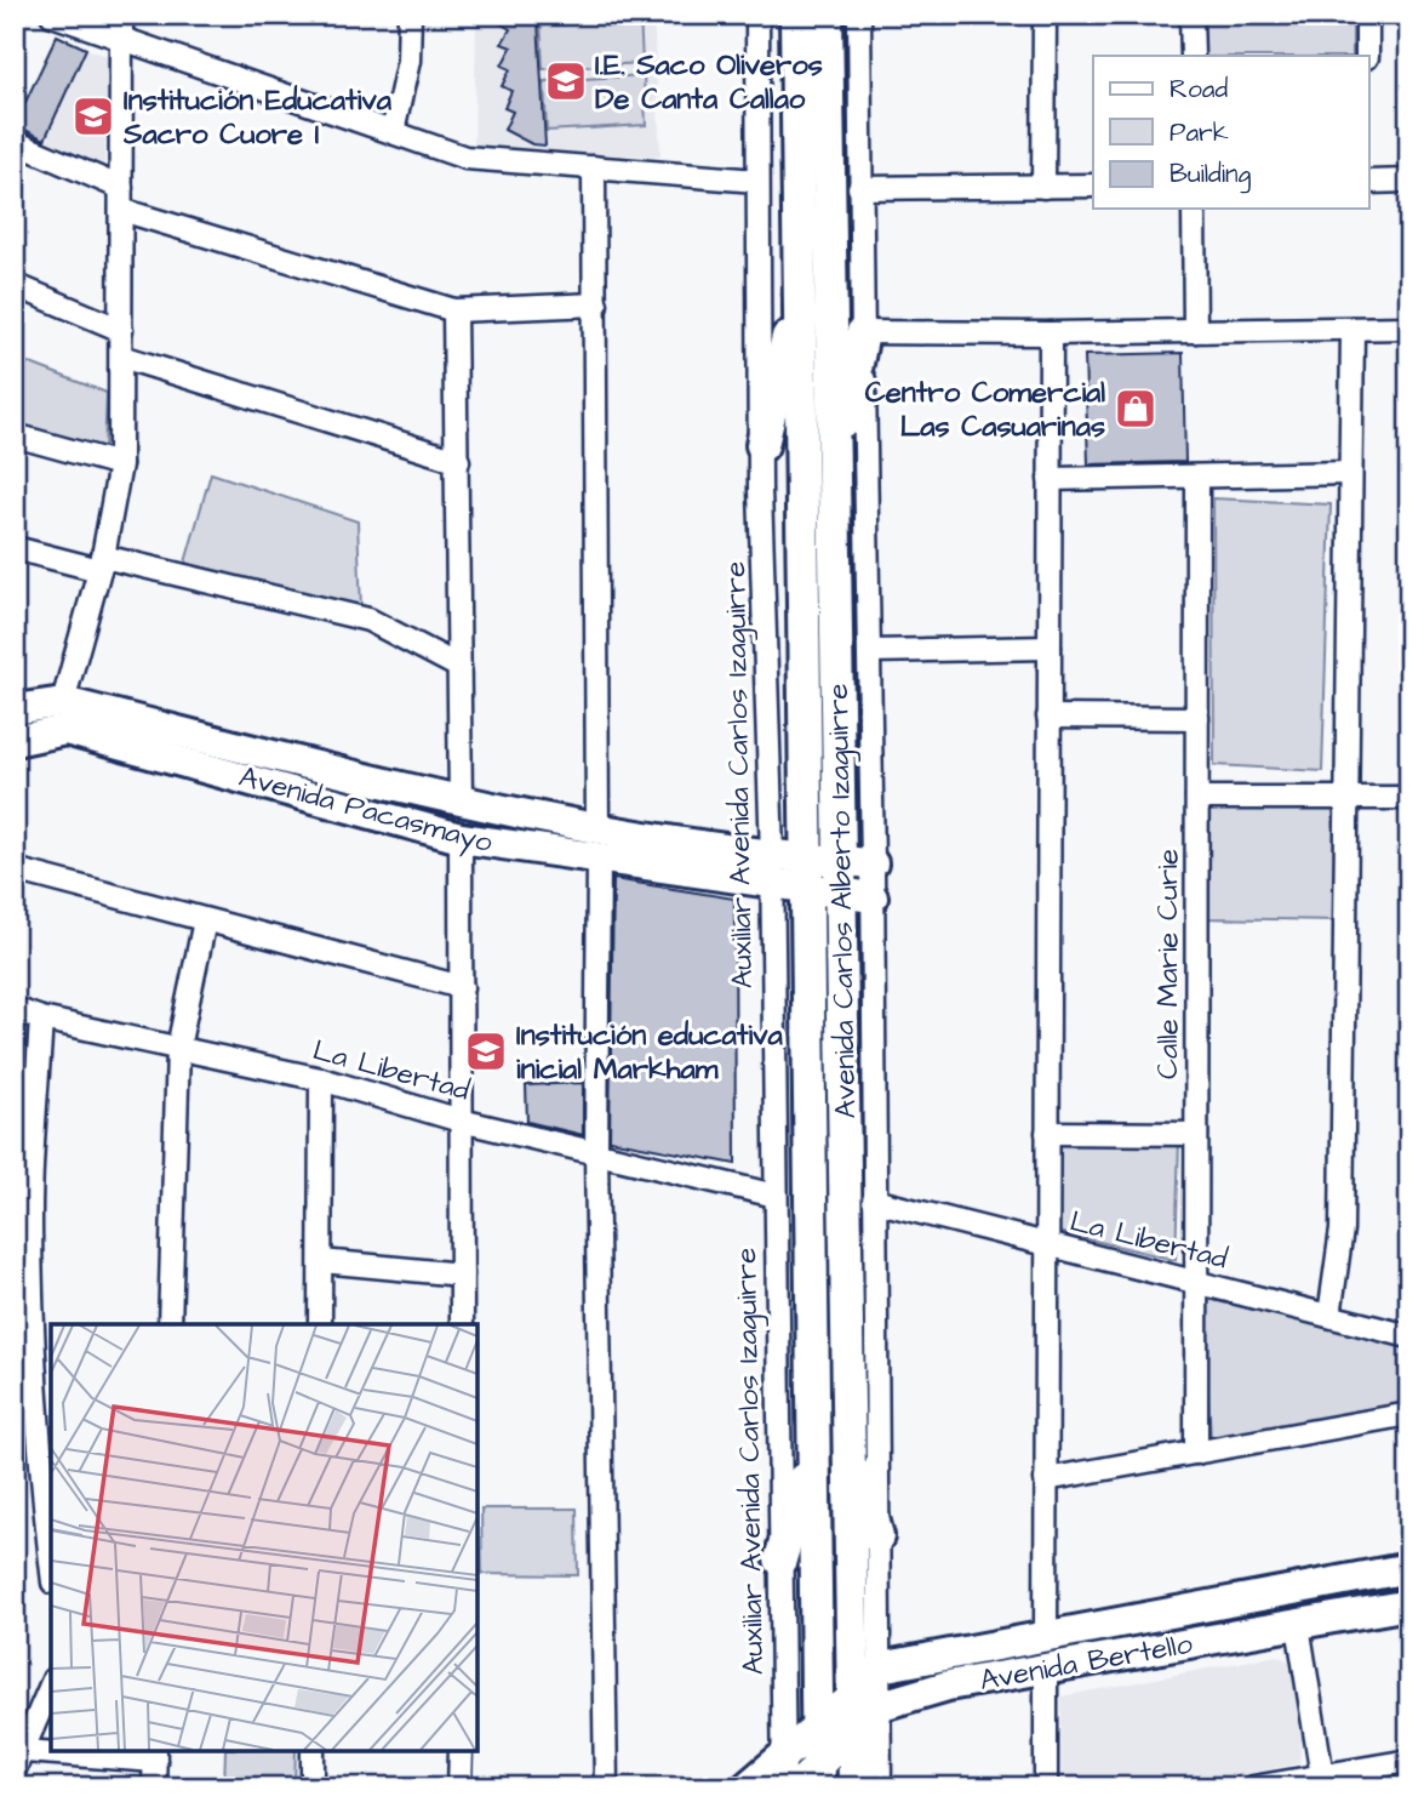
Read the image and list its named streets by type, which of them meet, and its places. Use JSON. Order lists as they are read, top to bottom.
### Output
{
  "streets": {
    "main road": ["Avenida Pacasmayo", "Avenida Carlos Alberto Izaguirre", "Avenida Bertello"],
    "street": ["Auxiliar Avenida Carlos Izaguirre", "Calle Marie Curie", "La Libertad"]
  },
  "crossings": [
    ["Auxiliar Avenida Carlos Izaguirre", "Avenida Pacasmayo"],
    ["Auxiliar Avenida Carlos Izaguirre", "La Libertad"],
    ["Avenida Pacasmayo", "Avenida Carlos Alberto Izaguirre"],
    ["Avenida Carlos Alberto Izaguirre", "Avenida Bertello"],
    ["Calle Marie Curie", "La Libertad"]
  ],
  "places": {
    "school or university": ["I.E. Saco Oliveros De Canta Callao", "Institución Educativa Sacro Cuore I", "Institución educativa inicial Markham"],
    "shop": ["Centro Comercial Las Casuarinas"]
  },
  "legend": ["Road", "Park", "Building"]
}
